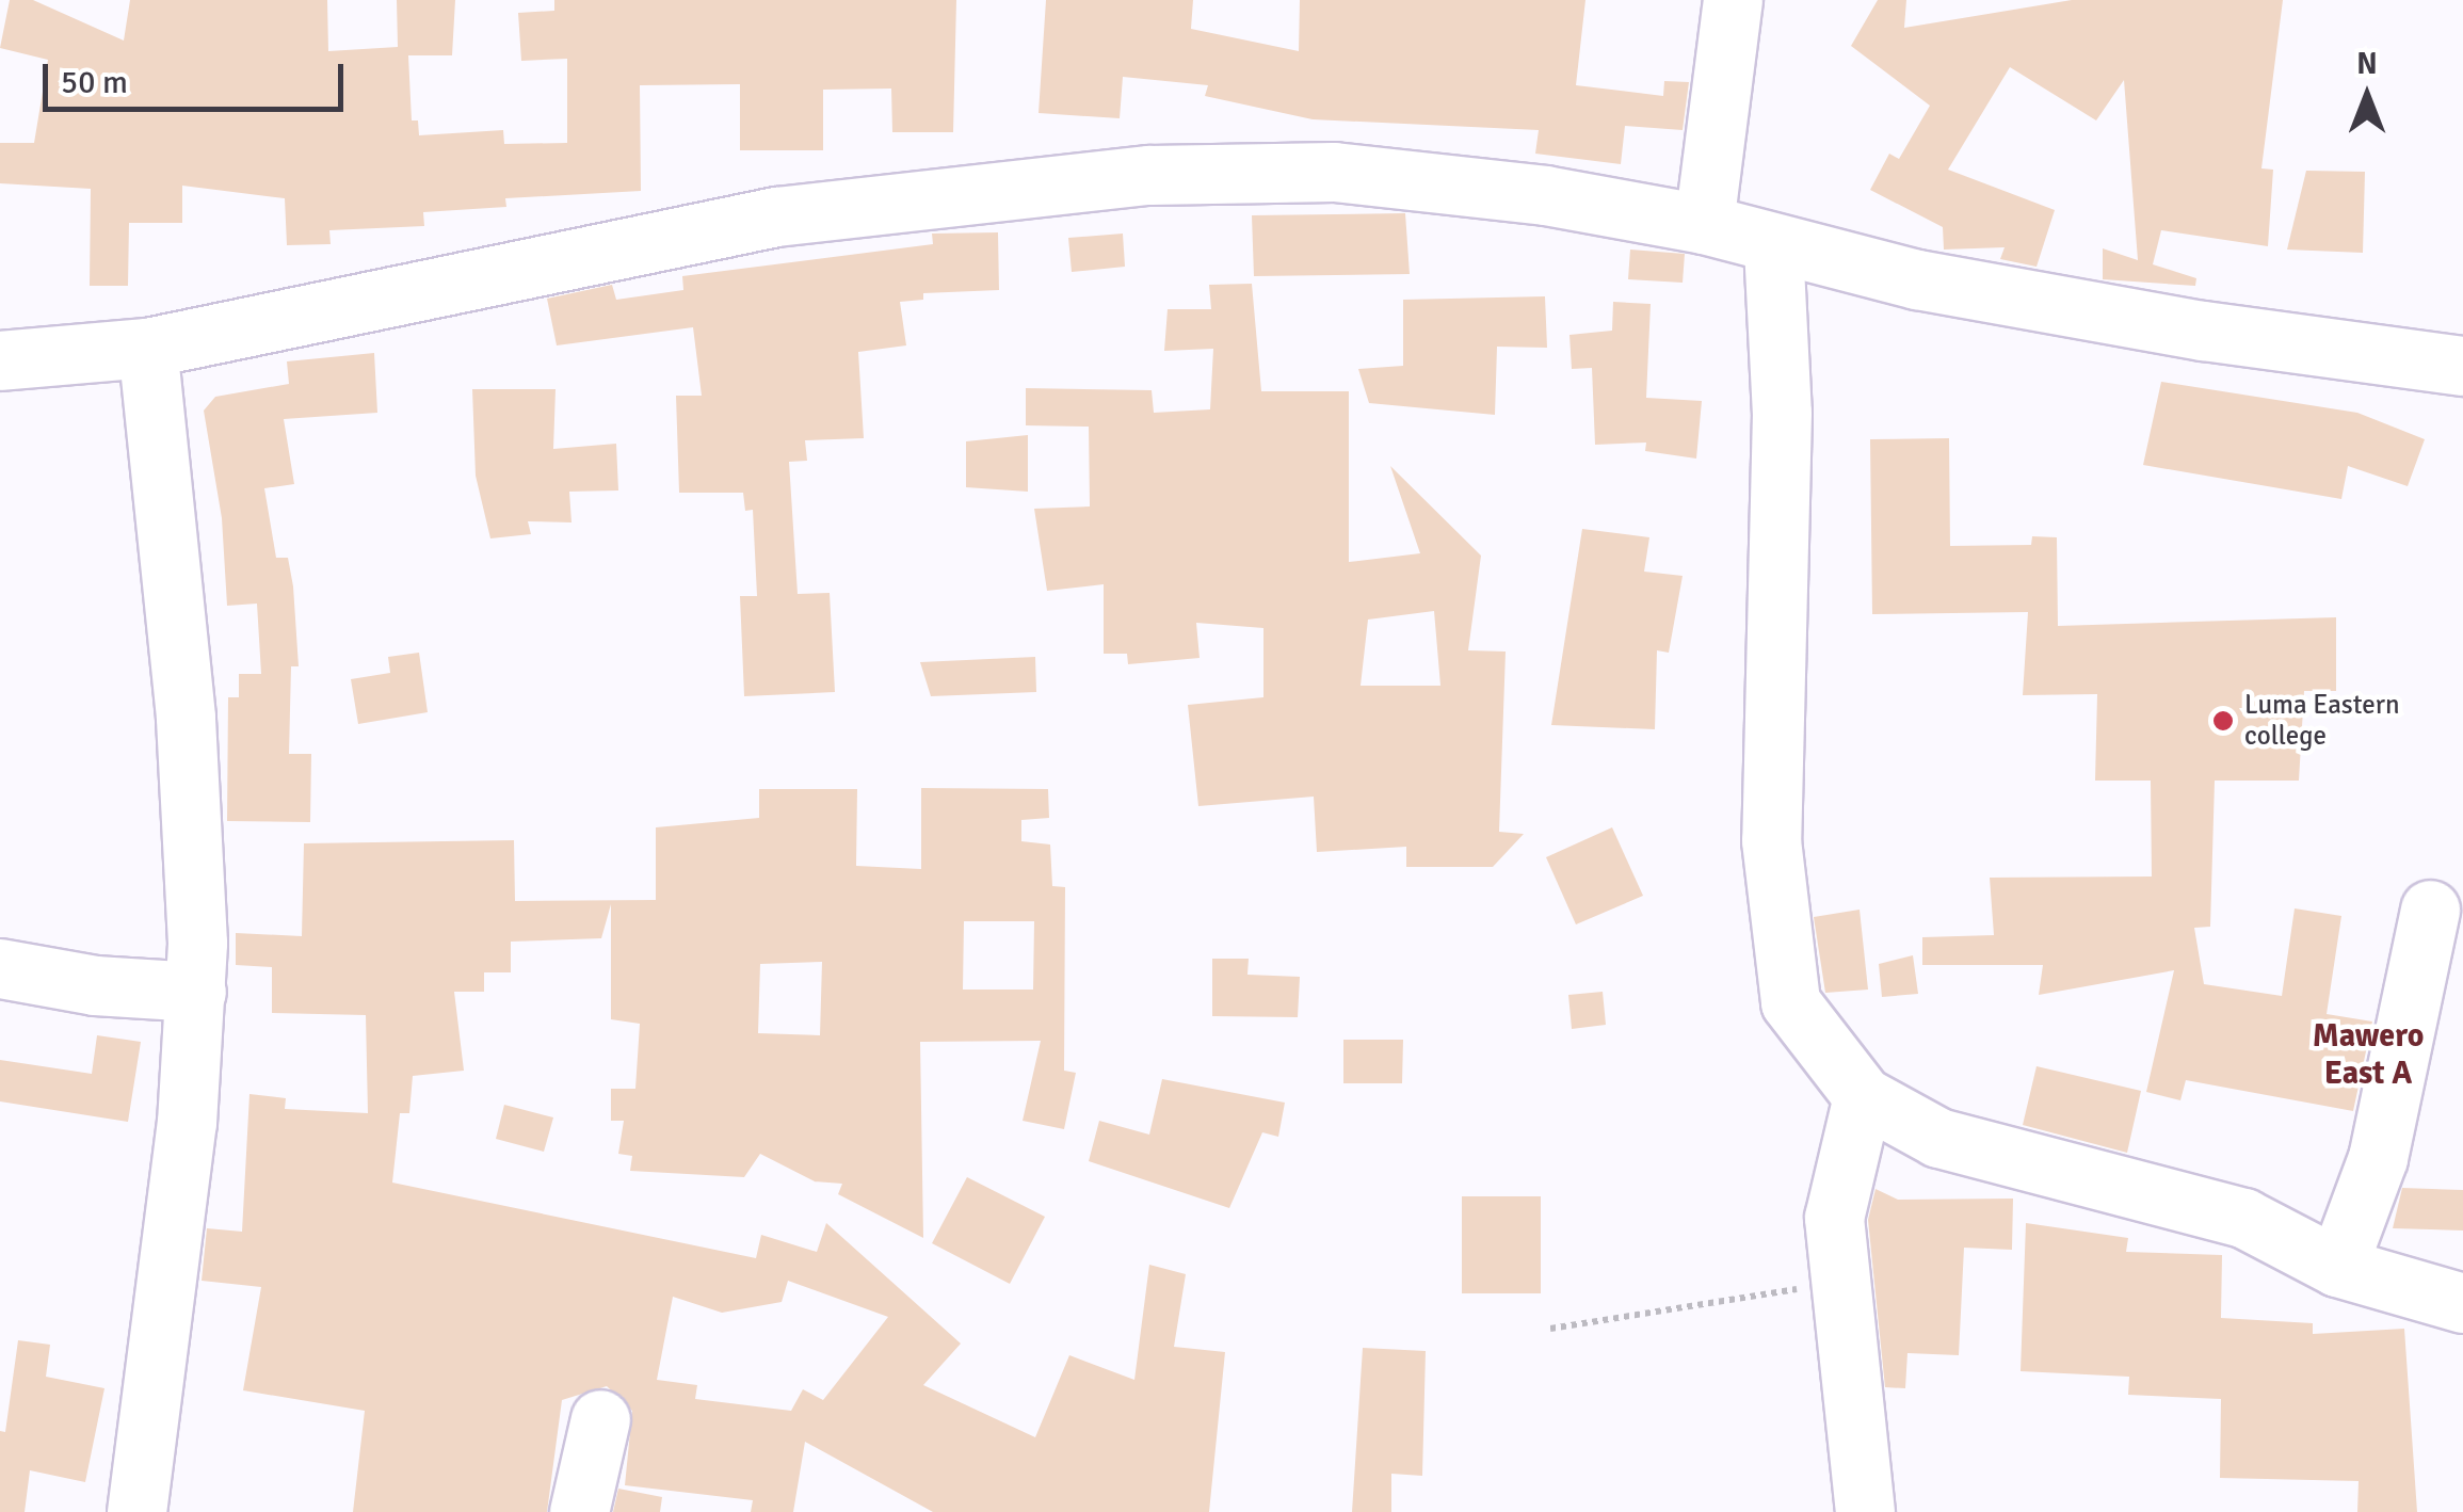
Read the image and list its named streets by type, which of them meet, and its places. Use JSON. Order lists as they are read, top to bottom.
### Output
{
  "districts": ["Mawero East A"],
  "places": ["Luma Eastern college"],
  "scale_bar": "50 m",
  "north": "top"
}
